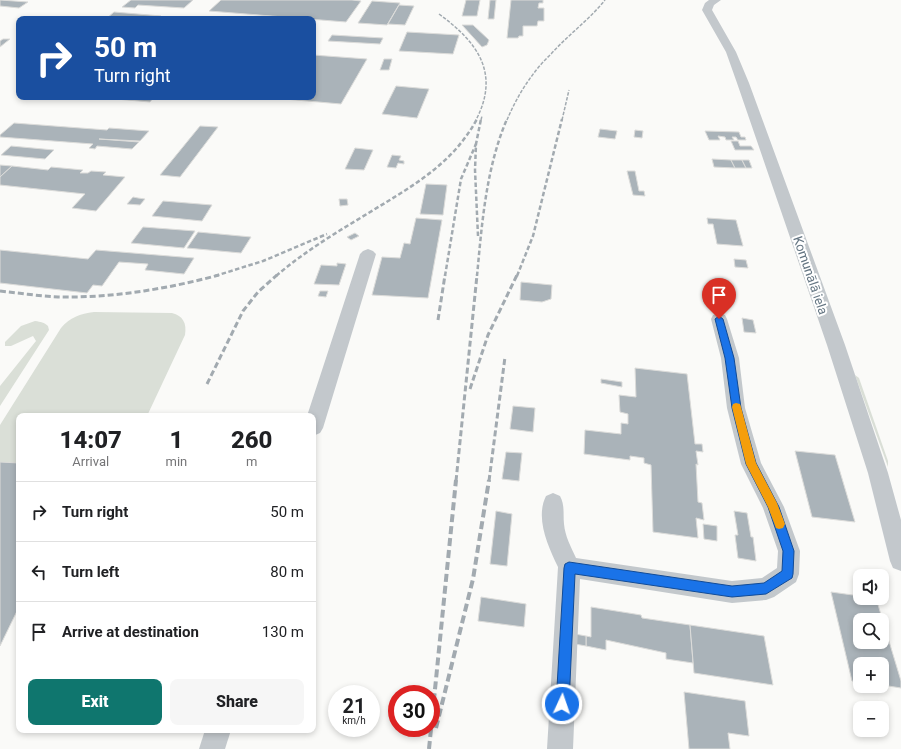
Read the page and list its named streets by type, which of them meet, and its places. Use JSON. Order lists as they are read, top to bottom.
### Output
{
  "streets": {
    "street": ["Komunālā iela"]
  },
  "page": {
    "turn": ["50 m", "Turn right"],
    "eta": [
      "14:07",
      "Arrival",
      "1",
      "min",
      "260",
      "m"
    ],
    "list": [
      {
        "name": "Turn right",
        "value": "50 m"
      },
      {
        "name": "Turn left",
        "value": "80 m"
      },
      {
        "name": "Arrive at destination",
        "value": "130 m"
      }
    ],
    "map_buttons": ["+", "−"],
    "buttons": ["Exit", "Share"],
    "speed": "21 km/h",
    "limit": "30"
  }
}
